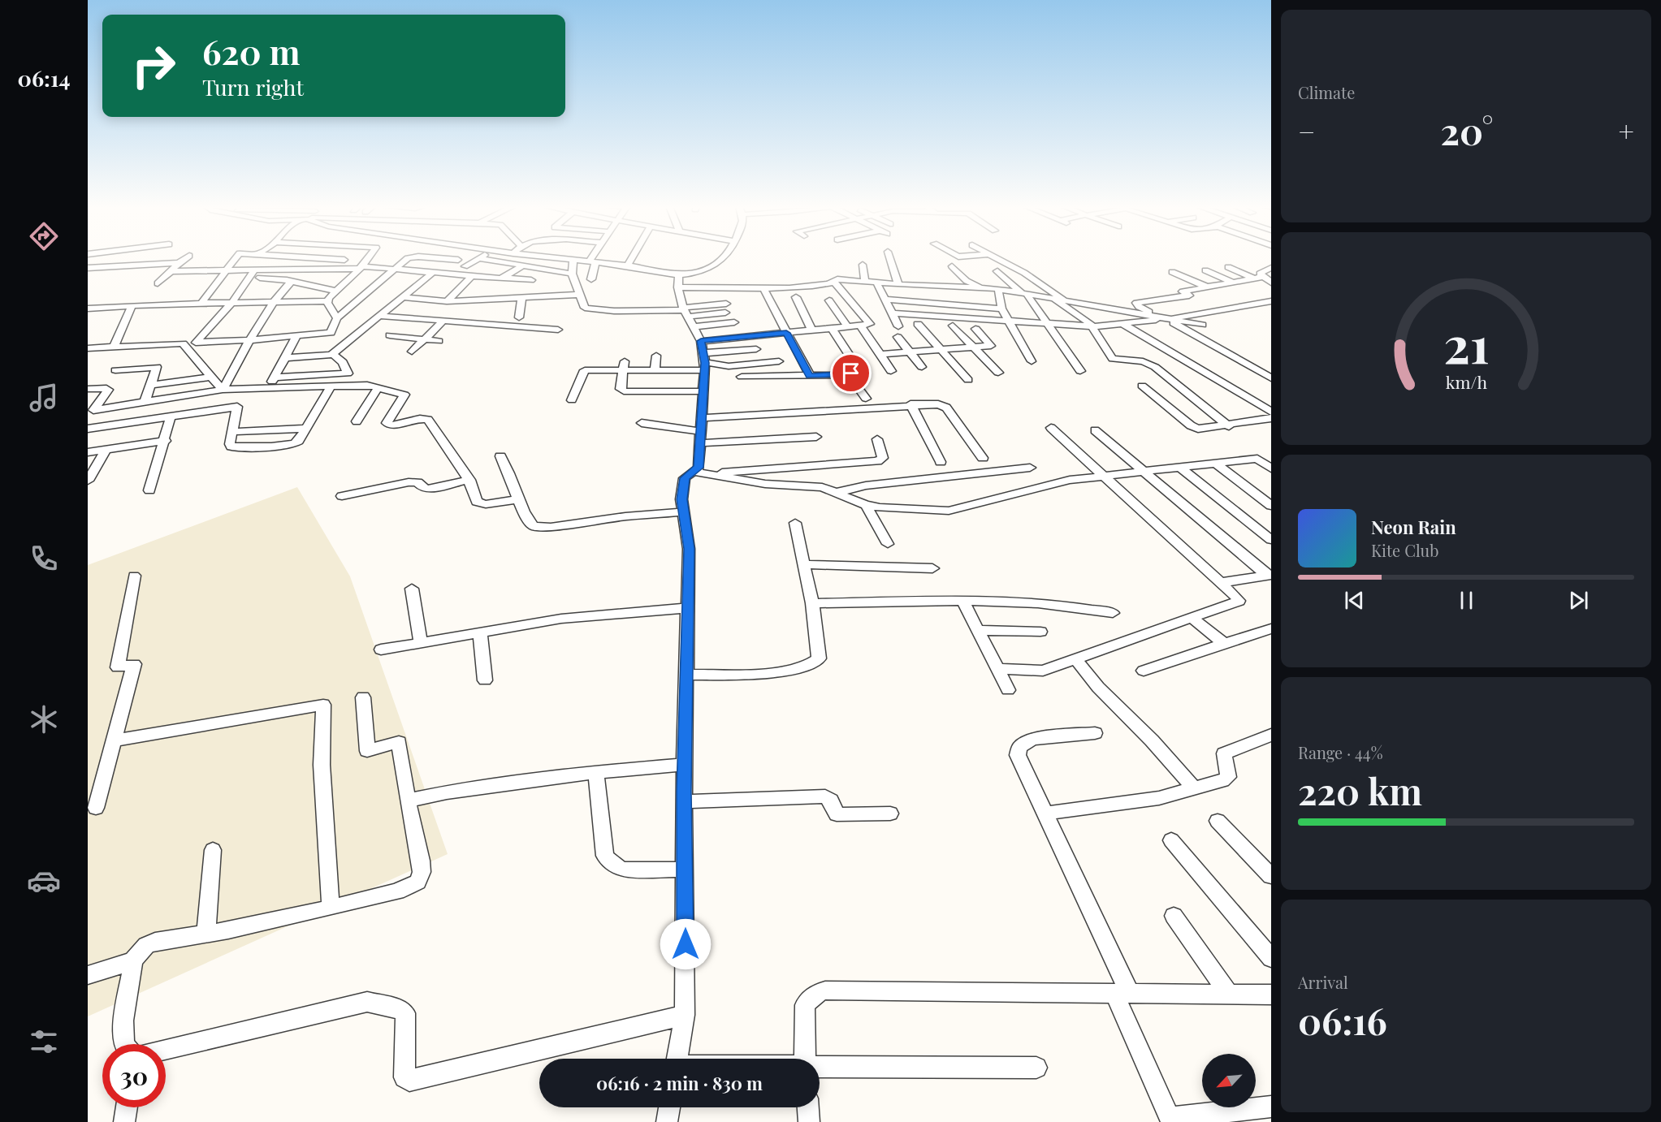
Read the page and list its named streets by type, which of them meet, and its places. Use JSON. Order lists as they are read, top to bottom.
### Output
{
  "north": "bottom left",
  "page": {
    "tabs": "06:14",
    "tile": [
      "Climate",
      ["Range · 44%", "220 km"],
      ["Arrival", "06:16"]
    ],
    "turn": ["620 m", "Turn right"],
    "heat": ["−", "20°", "+"],
    "song": ["Neon Rain", "Kite Club"],
    "limit": "30",
    "trip": "06:16 · 2 min · 830 m",
    "gauge": ["21", "km/h"]
  }
}
